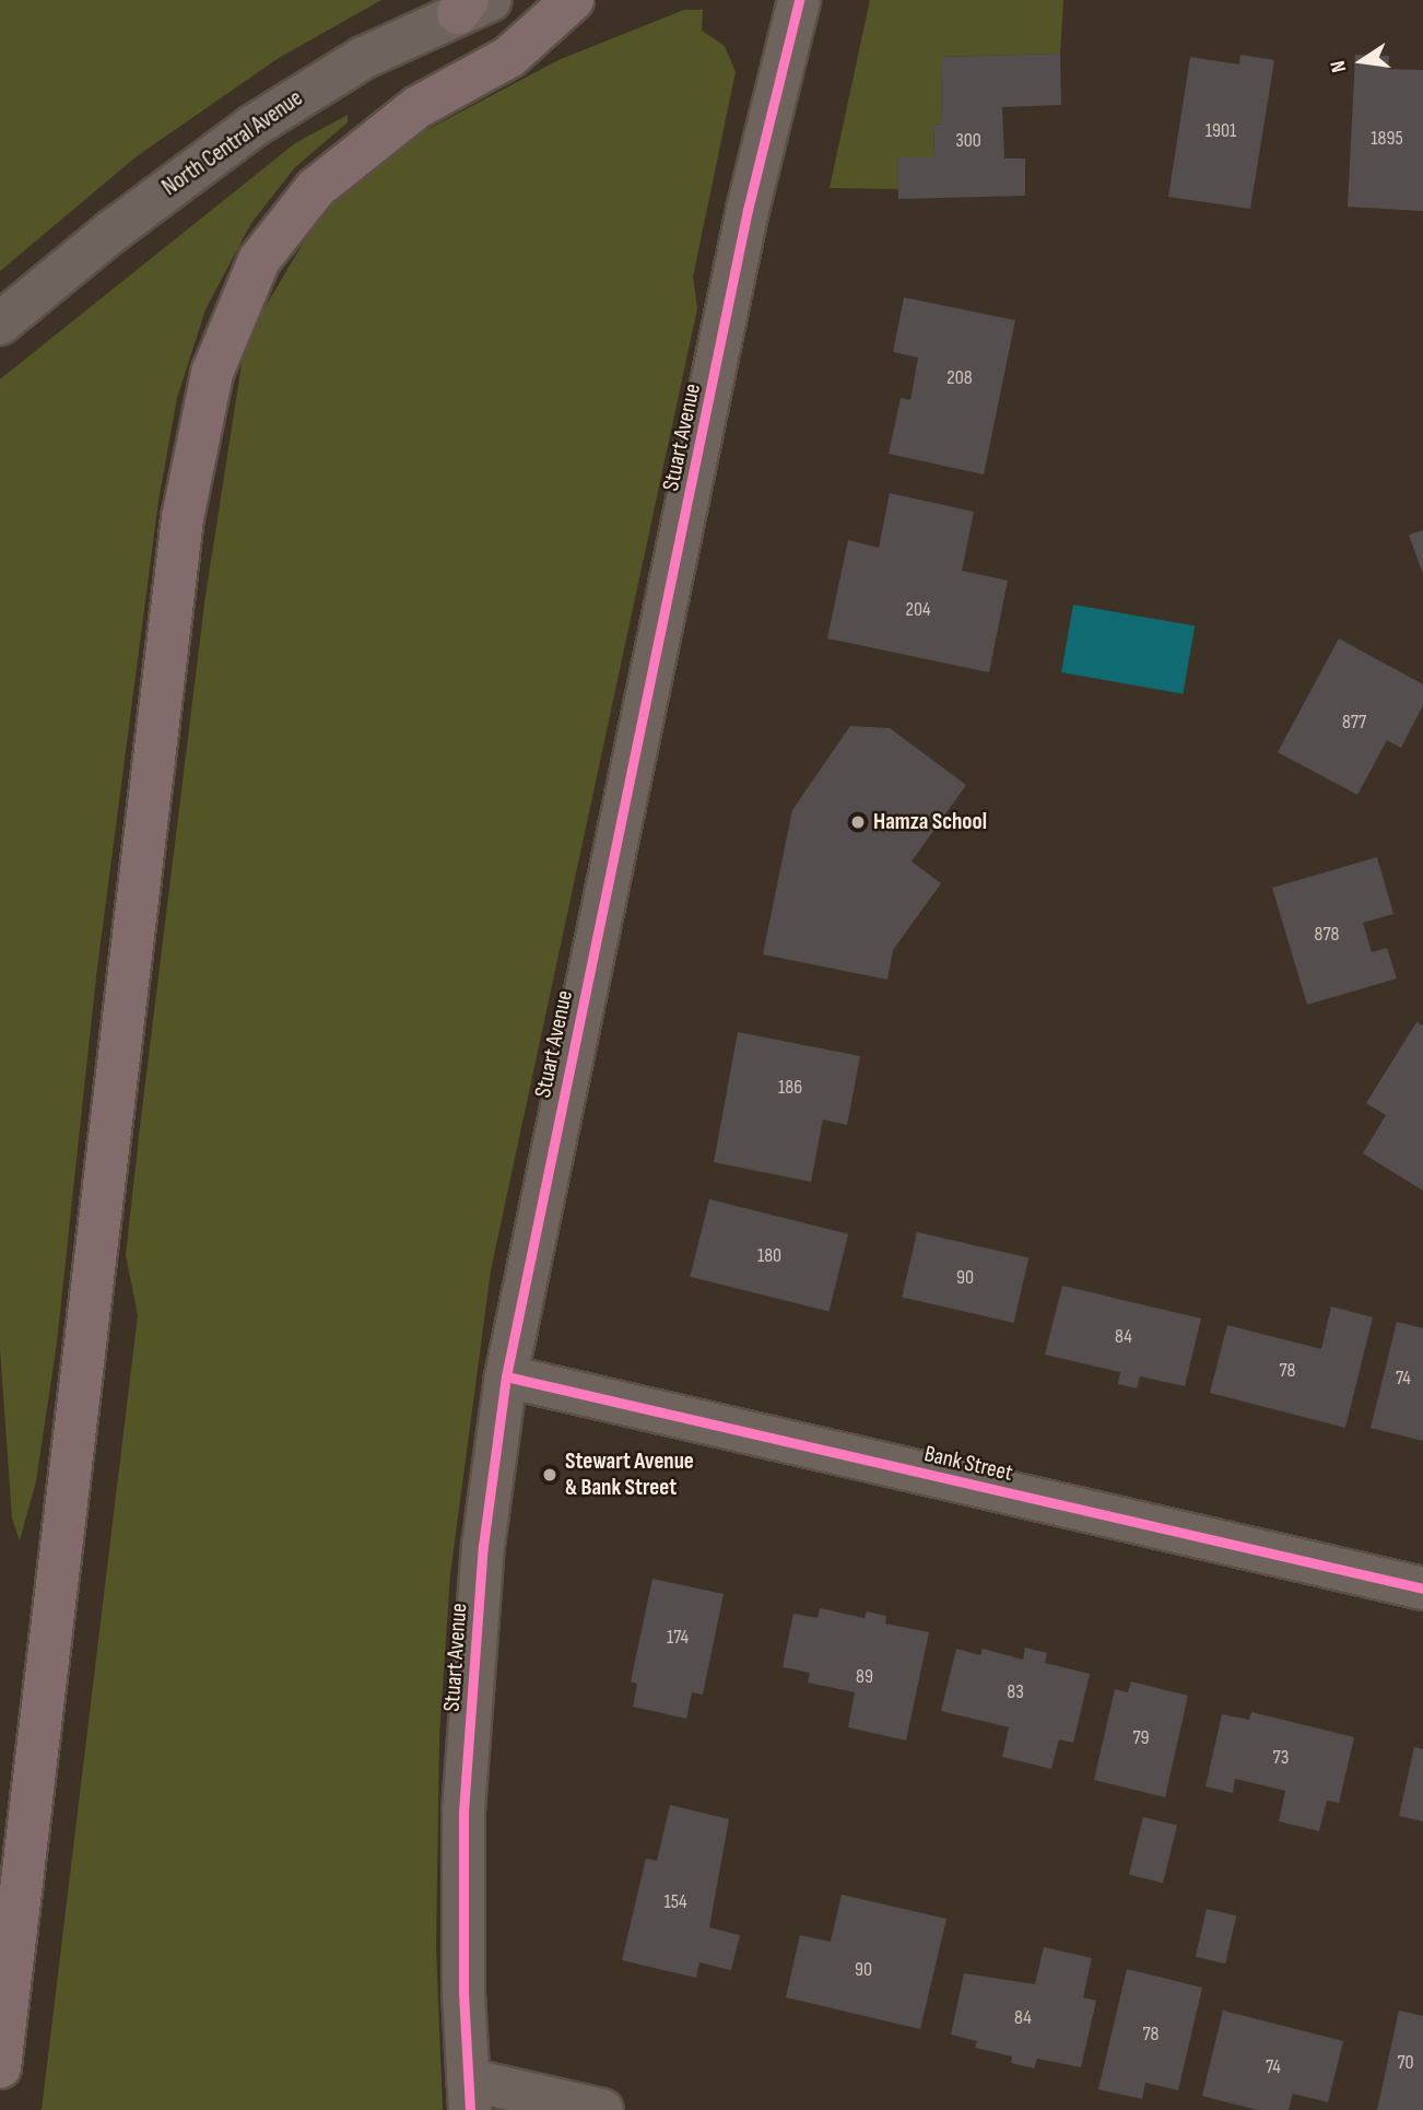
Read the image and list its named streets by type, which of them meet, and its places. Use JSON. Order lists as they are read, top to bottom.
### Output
{
  "streets": {
    "street": ["North Central Avenue", "Stuart Avenue", "Bank Street"]
  },
  "crossings": [
    ["Stuart Avenue", "Bank Street"]
  ],
  "places": ["Hamza School", "Stewart Avenue & Bank Street"],
  "house_numbers": [
    "1901",
    "1895",
    "300",
    "208",
    "204",
    "877",
    "878",
    "186",
    "180",
    "90",
    "84",
    "78",
    "74",
    "174",
    "89",
    "83",
    "79",
    "73",
    "154",
    "90",
    "84",
    "78",
    "70",
    "74"
  ],
  "north": "left"
}
